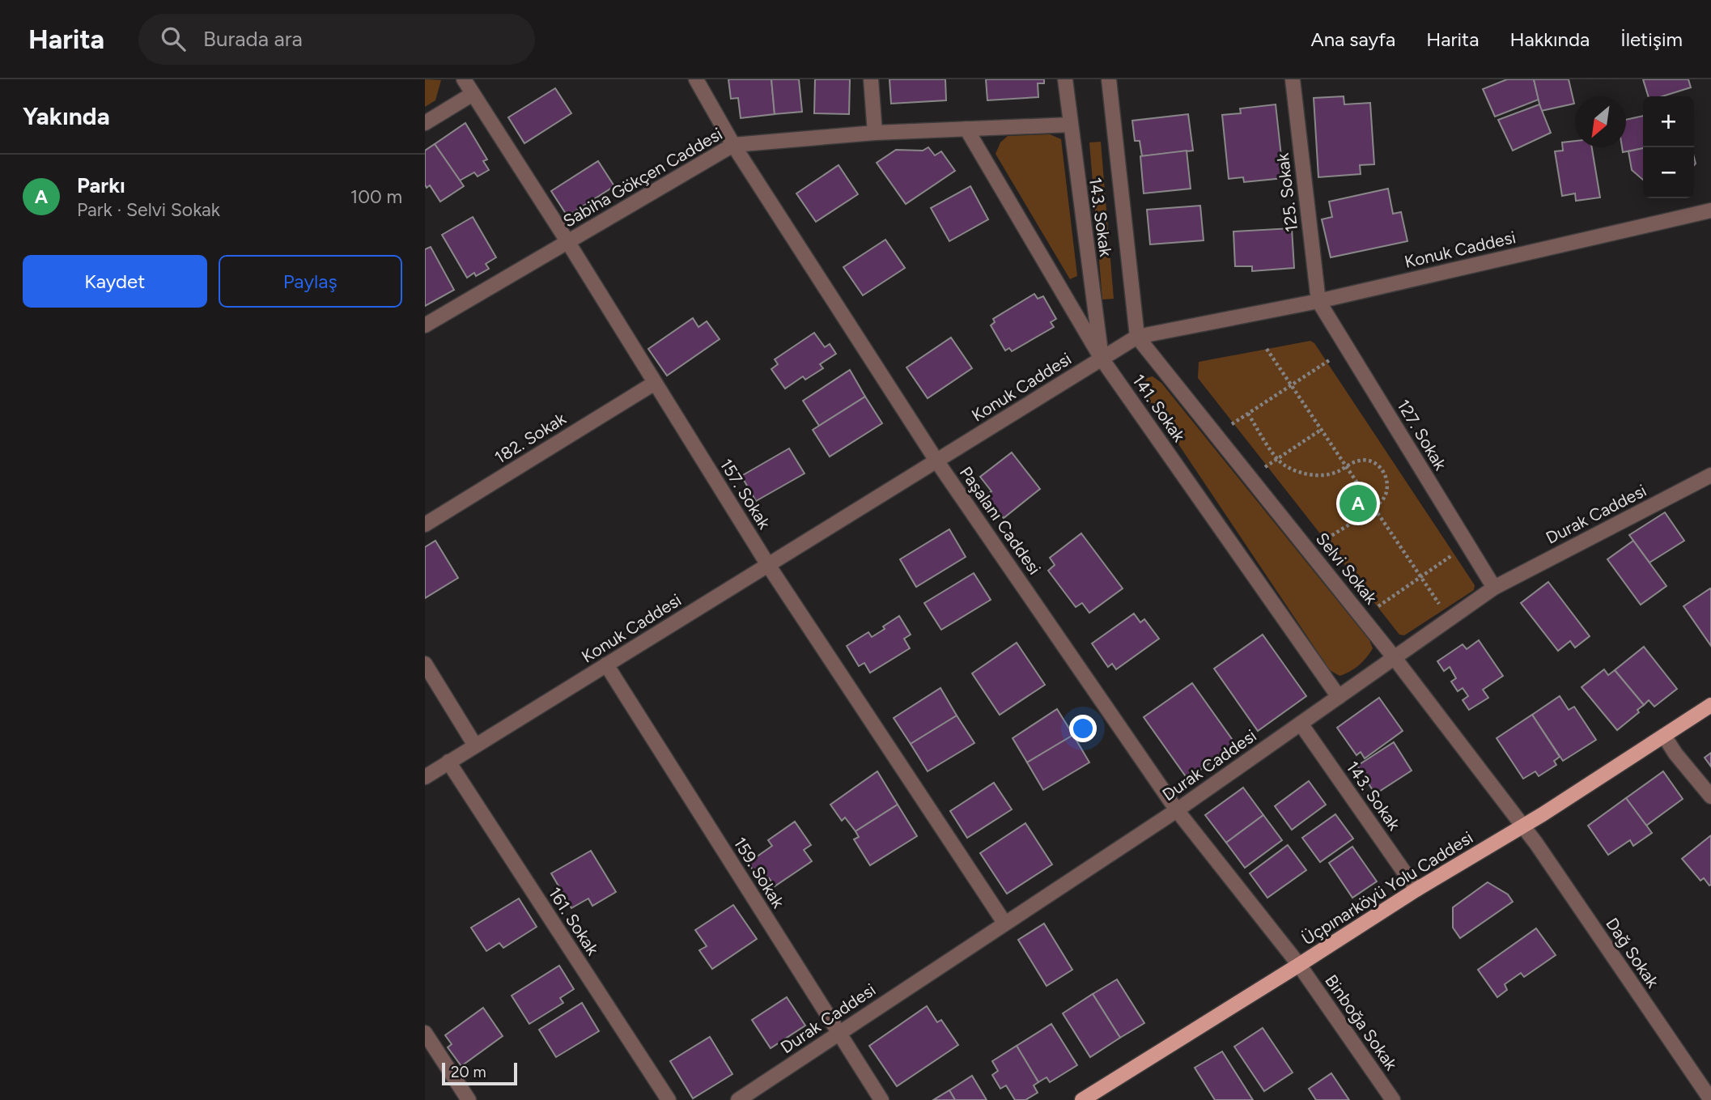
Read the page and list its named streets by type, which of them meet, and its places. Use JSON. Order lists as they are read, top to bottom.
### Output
{
  "streets": {
    "main road": ["Üçpınarköyü Yolu Caddesi"],
    "street": [
      "Sabiha Gökçen Caddesi",
      "125. Sokak",
      "143. Sokak",
      "Konuk Caddesi",
      "141. Sokak",
      "127. Sokak",
      "182. Sokak",
      "157. Sokak",
      "Durak Caddesi",
      "Paşalanı Caddesi",
      "Selvi Sokak",
      "159. Sokak",
      "161. Sokak",
      "Dağ Sokak",
      "Binboğa Sokak"
    ]
  },
  "crossings": [
    ["Sabiha Gökçen Caddesi", "143. Sokak"],
    ["Sabiha Gökçen Caddesi", "141. Sokak"],
    ["Sabiha Gökçen Caddesi", "157. Sokak"],
    ["Sabiha Gökçen Caddesi", "Paşalanı Caddesi"],
    ["125. Sokak", "Konuk Caddesi"],
    ["125. Sokak", "127. Sokak"],
    ["143. Sokak", "Konuk Caddesi"],
    ["143. Sokak", "141. Sokak"],
    ["143. Sokak", "Durak Caddesi"],
    ["143. Sokak", "Selvi Sokak"],
    ["143. Sokak", "Üçpınarköyü Yolu Caddesi"],
    ["Konuk Caddesi", "141. Sokak"],
    ["Konuk Caddesi", "127. Sokak"],
    ["Konuk Caddesi", "157. Sokak"],
    ["Konuk Caddesi", "Paşalanı Caddesi"],
    ["Konuk Caddesi", "Selvi Sokak"],
    ["Konuk Caddesi", "159. Sokak"],
    ["Konuk Caddesi", "161. Sokak"],
    ["141. Sokak", "Durak Caddesi"],
    ["127. Sokak", "Durak Caddesi"],
    ["182. Sokak", "157. Sokak"],
    ["157. Sokak", "Durak Caddesi"],
    ["Durak Caddesi", "Paşalanı Caddesi"],
    ["Durak Caddesi", "Selvi Sokak"],
    ["Durak Caddesi", "159. Sokak"],
    ["Paşalanı Caddesi", "Üçpınarköyü Yolu Caddesi"],
    ["Paşalanı Caddesi", "Binboğa Sokak"],
    ["Selvi Sokak", "Üçpınarköyü Yolu Caddesi"],
    ["Selvi Sokak", "Dağ Sokak"],
    ["Üçpınarköyü Yolu Caddesi", "Dağ Sokak"],
    ["Üçpınarköyü Yolu Caddesi", "Binboğa Sokak"]
  ],
  "scale_bar": "20 m",
  "north": "bottom left",
  "page": {
    "header": "Harita",
    "search": "Burada ara",
    "nav": [
      "Ana sayfa",
      "Harita",
      "Hakkında",
      "İletişim"
    ],
    "heading": "Yakında",
    "map_buttons": ["+", "−"],
    "list": [
      {
        "mark": "A",
        "name": "Parkı",
        "note": "Park · Selvi Sokak",
        "value": "100 m"
      }
    ],
    "buttons": ["Kaydet", "Paylaş"],
    "pins": "A",
    "scale": "20 m"
  }
}
